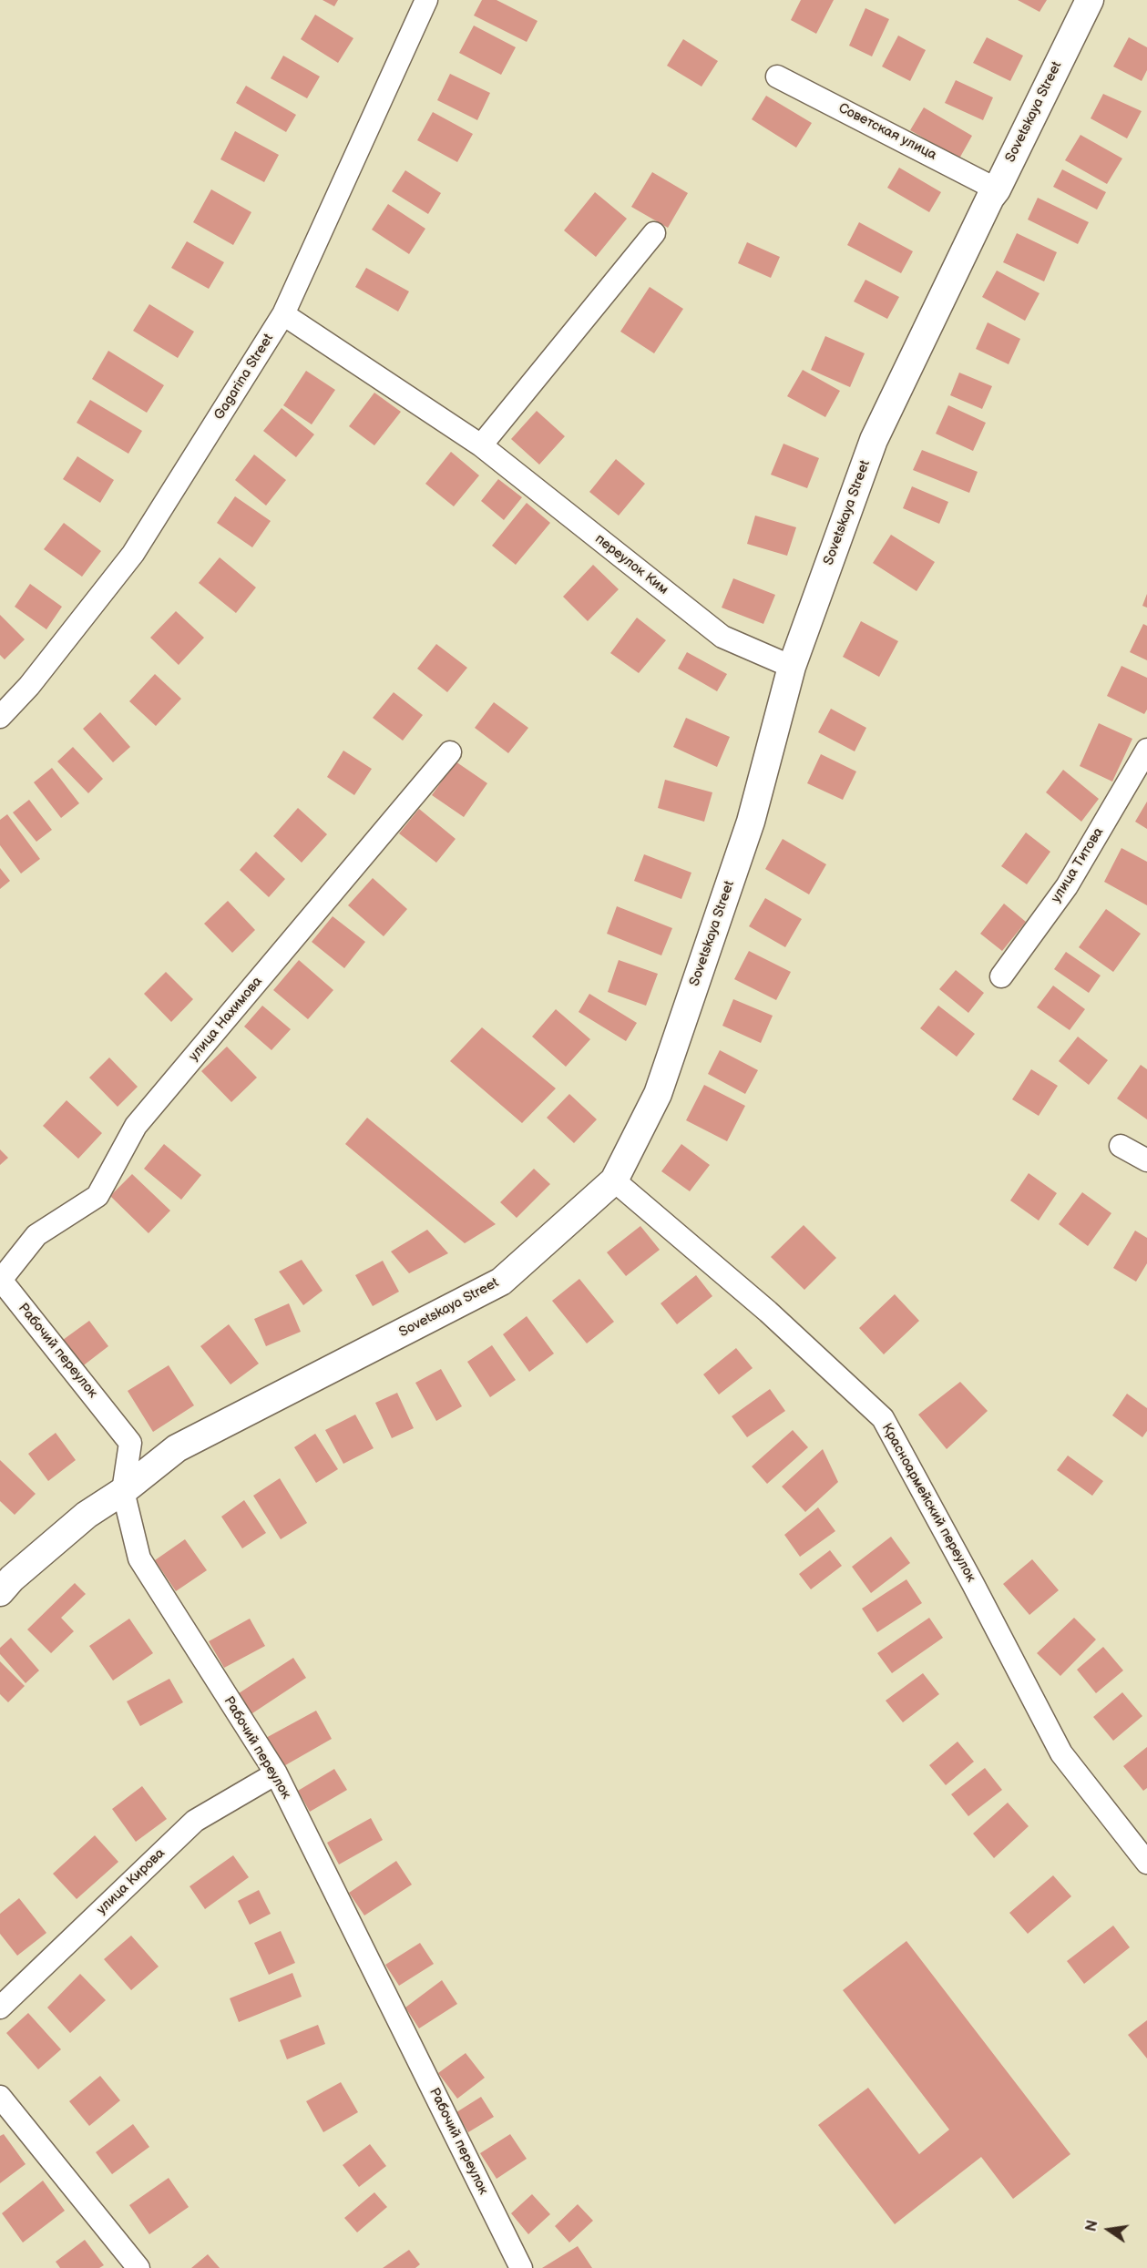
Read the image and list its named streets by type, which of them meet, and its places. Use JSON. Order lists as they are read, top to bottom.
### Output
{
  "streets": {
    "street": [
      "Sovetskaya Street",
      "Советская улица",
      "Gagarina Street",
      "переулок Ким",
      "улица Титова",
      "улица Нахимова",
      "Рабочий переулок",
      "Красноармейский переулок",
      "улица Кирова"
    ]
  },
  "crossings": [
    ["Sovetskaya Street", "Советская улица"],
    ["Sovetskaya Street", "переулок Ким"],
    ["Sovetskaya Street", "Рабочий переулок"],
    ["Sovetskaya Street", "Красноармейский переулок"],
    ["Gagarina Street", "переулок Ким"],
    ["улица Нахимова", "Рабочий переулок"],
    ["Рабочий переулок", "улица Кирова"]
  ],
  "north": "left"
}
